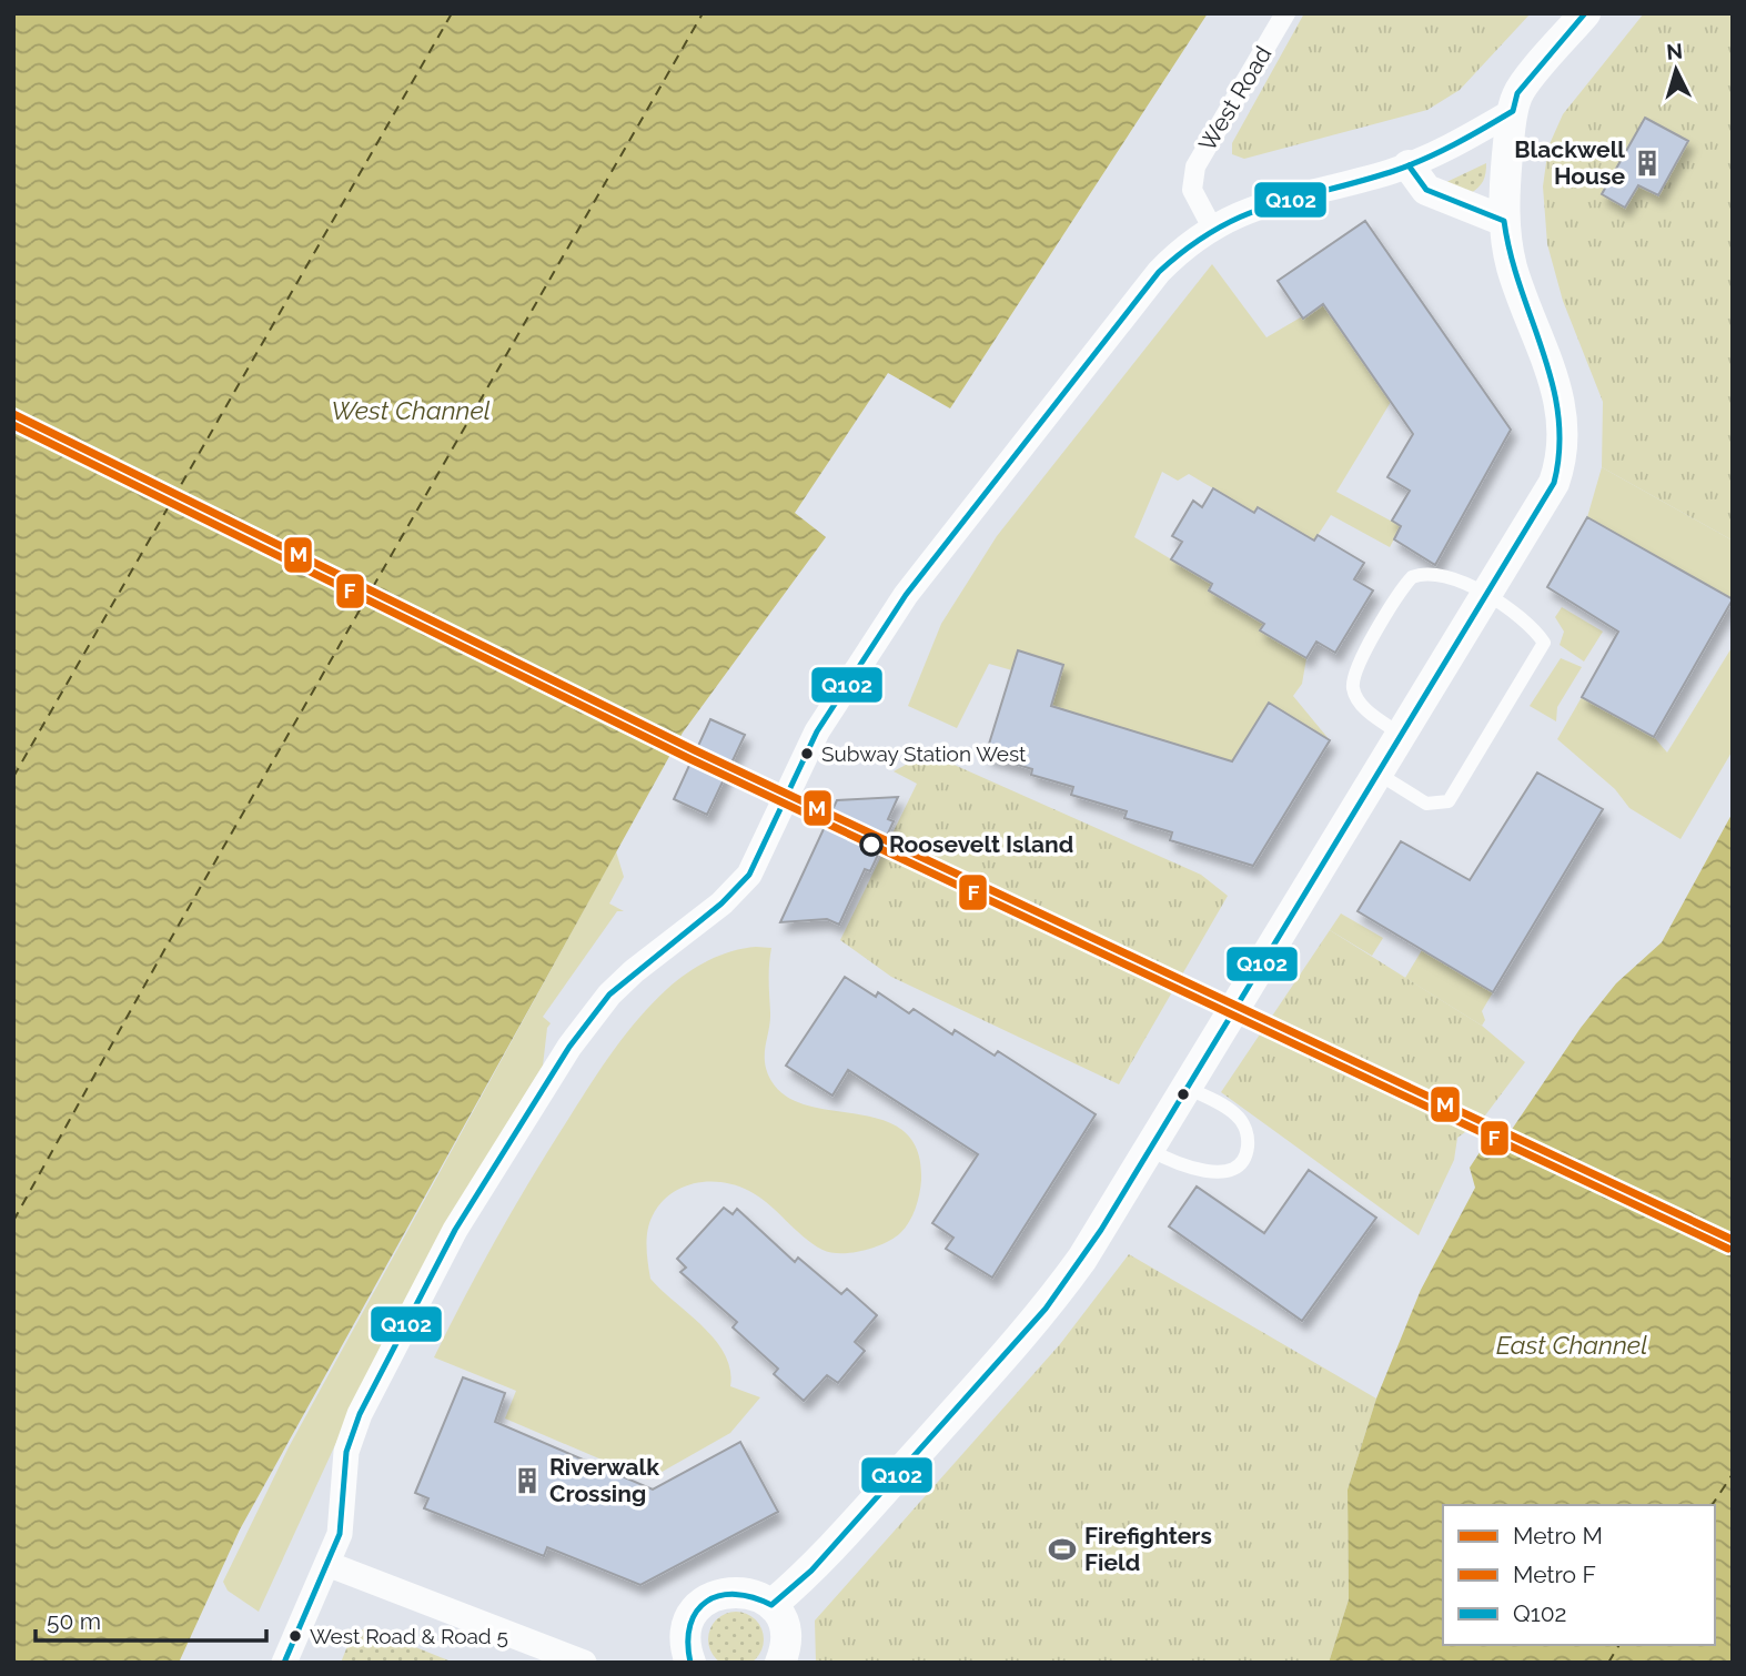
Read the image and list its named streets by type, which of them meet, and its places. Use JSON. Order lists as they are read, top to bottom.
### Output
{
  "streets": {
    "street": ["West Road"]
  },
  "water": ["West Channel", "East Channel"],
  "places": {
    "building": ["Blackwell House", "Riverwalk Crossing"],
    "other": ["Subway Station West", "Roosevelt Island", "West Road & Road 5"],
    "sports": ["Firefighters Field"]
  },
  "lines": ["transit line Q102", "metro line M", "metro line F"],
  "legend": ["Metro M", "Metro F", "Q102"],
  "scale_bar": "50 m",
  "north": "top"
}
